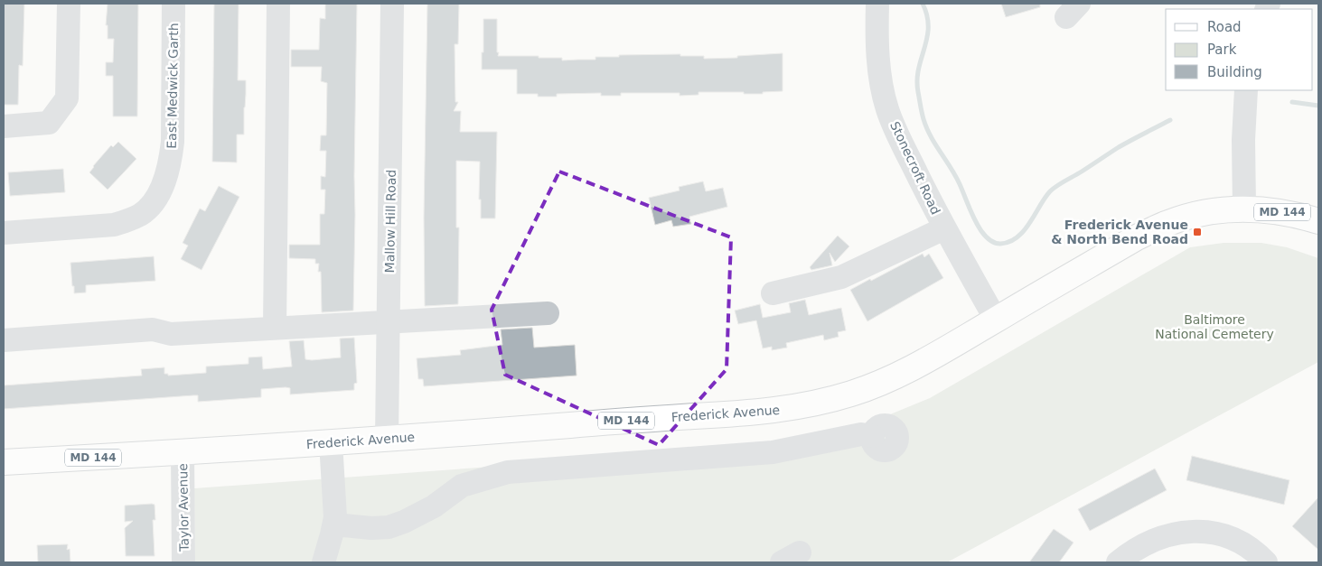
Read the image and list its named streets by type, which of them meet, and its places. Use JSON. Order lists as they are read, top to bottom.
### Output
{
  "streets": {
    "main road": ["MD 144", "Frederick Avenue"],
    "street": [
      "East Medwick Garth",
      "Stonecroft Road",
      "Mallow Hill Road",
      "Taylor Avenue"
    ]
  },
  "crossings": [
    ["Stonecroft Road", "Frederick Avenue"],
    ["Mallow Hill Road", "Frederick Avenue"],
    ["Frederick Avenue", "Taylor Avenue"]
  ],
  "parks": ["Baltimore National Cemetery"],
  "places": {
    "transit": ["Frederick Avenue & North Bend Road"]
  },
  "legend": ["Road", "Park", "Building"]
}
